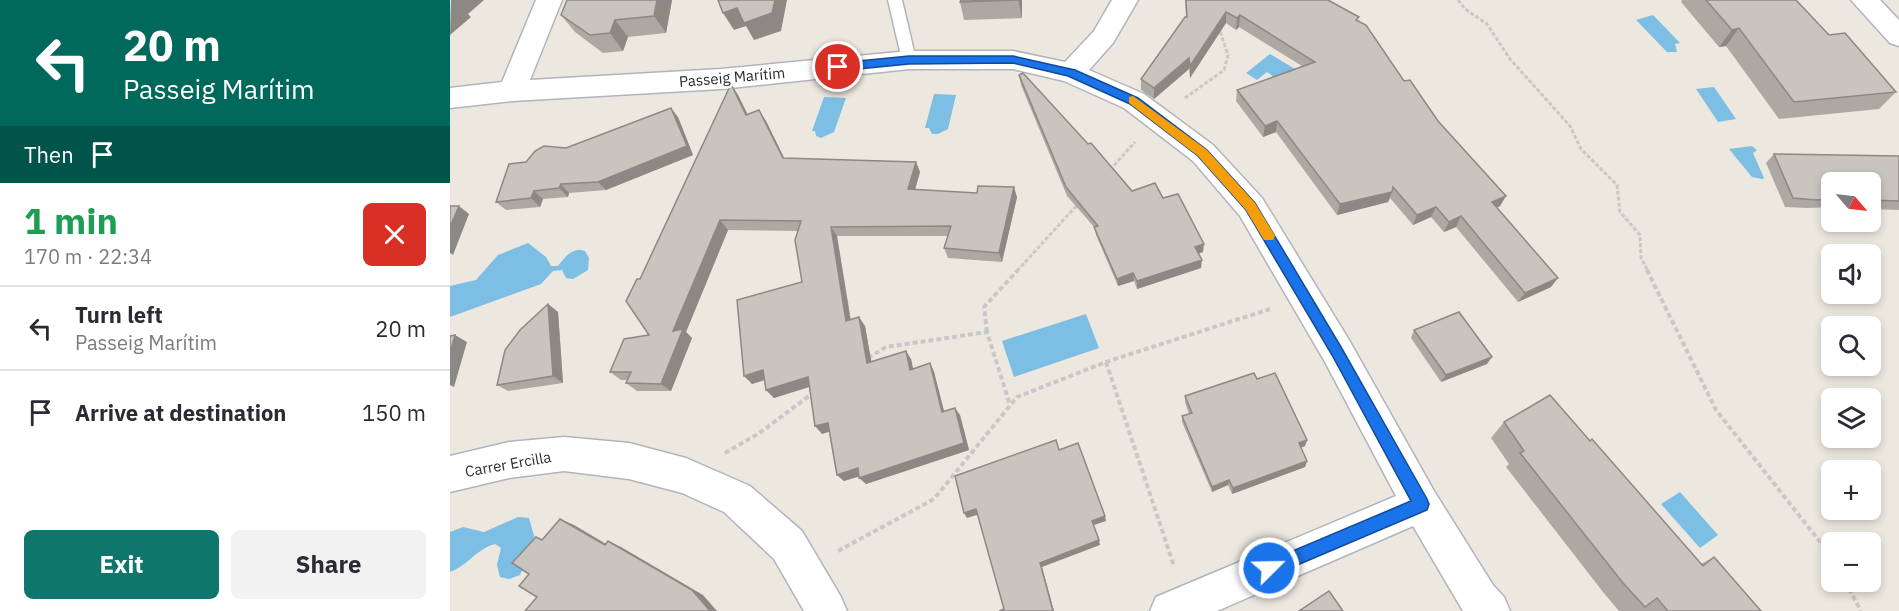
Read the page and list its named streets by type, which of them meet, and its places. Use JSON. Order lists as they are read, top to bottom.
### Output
{
  "streets": {
    "street": ["Passeig Marítim", "Carrer Ercilla"]
  },
  "north": "bottom right",
  "page": {
    "turn": ["20 m", "Passeig Marítim"],
    "then": "Then",
    "map_buttons": ["+", "−"],
    "heading": ["1 min", "170 m · 22:34"],
    "list": [
      {
        "name": "Turn left",
        "note": "Passeig Marítim",
        "value": "20 m"
      },
      {
        "name": "Arrive at destination",
        "value": "150 m"
      }
    ],
    "buttons": ["Exit", "Share"]
  }
}
